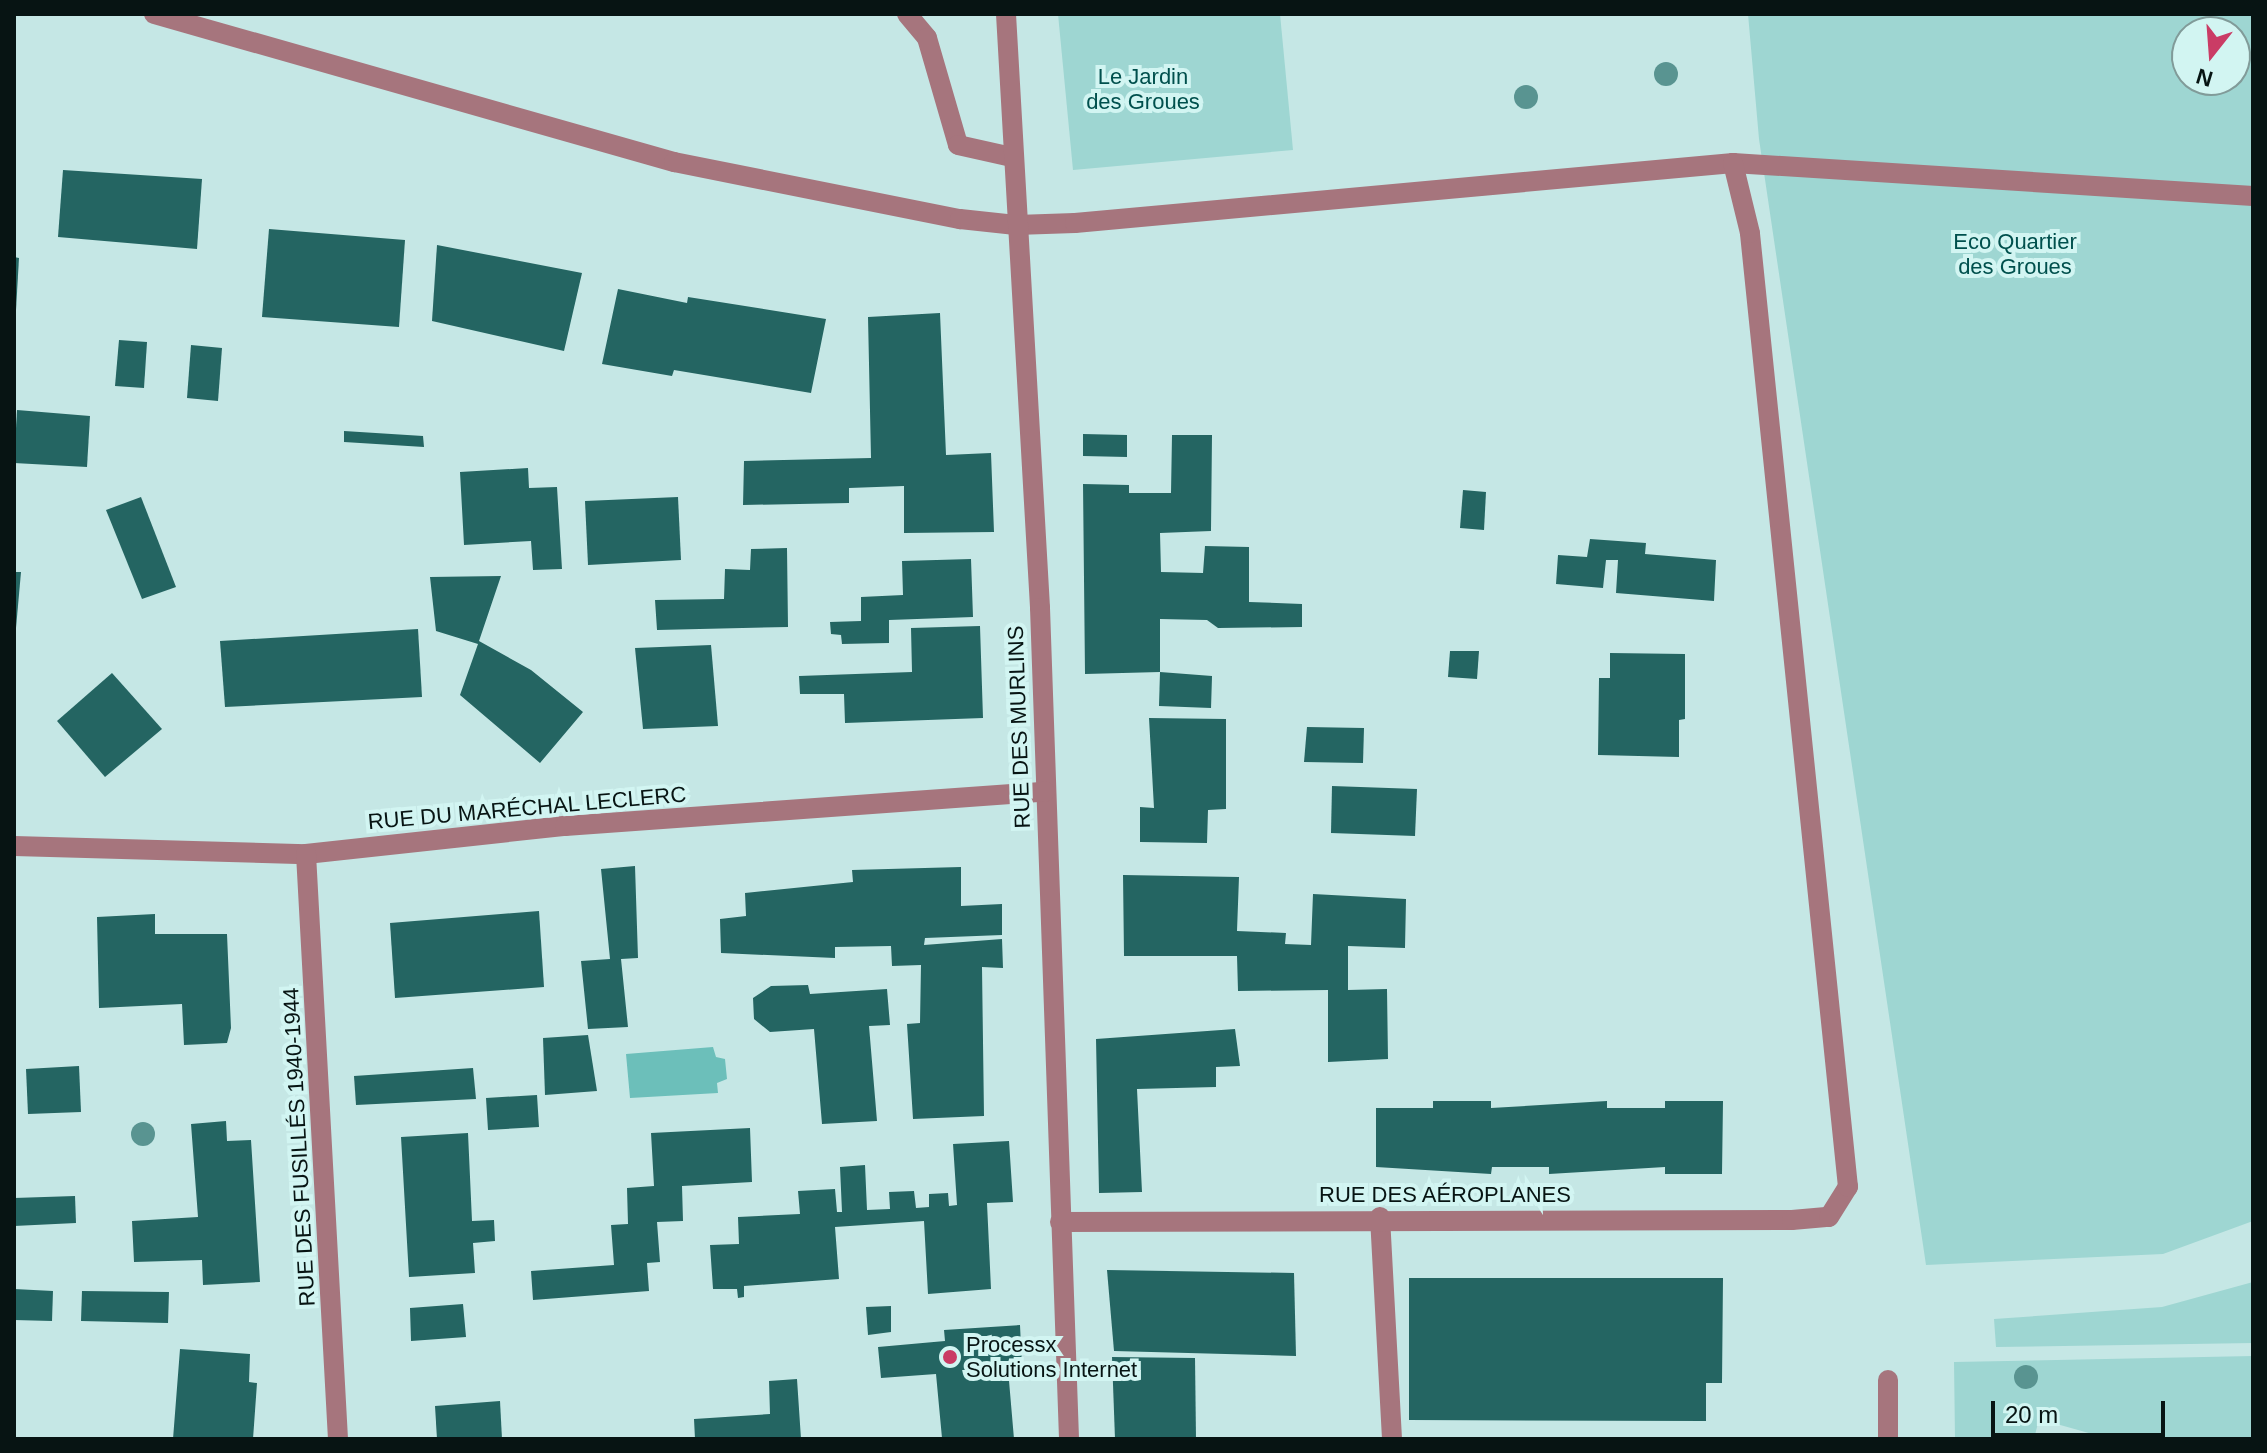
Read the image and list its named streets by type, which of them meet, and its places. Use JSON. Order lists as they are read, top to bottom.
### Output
{
  "streets": {
    "street": [
      "RUE DES MURLINS",
      "RUE DU MARÉCHAL LECLERC",
      "RUE DES FUSILLÉS 1940-1944",
      "RUE DES AÉROPLANES"
    ]
  },
  "crossings": [
    ["RUE DES MURLINS", "RUE DU MARÉCHAL LECLERC"],
    ["RUE DES MURLINS", "RUE DES AÉROPLANES"],
    ["RUE DU MARÉCHAL LECLERC", "RUE DES FUSILLÉS 1940-1944"]
  ],
  "parks": ["Le Jardin des Groues", "Eco Quartier des Groues"],
  "places": ["Processx Solutions Internet"],
  "scale_bar": "20 m",
  "north": "bottom"
}
